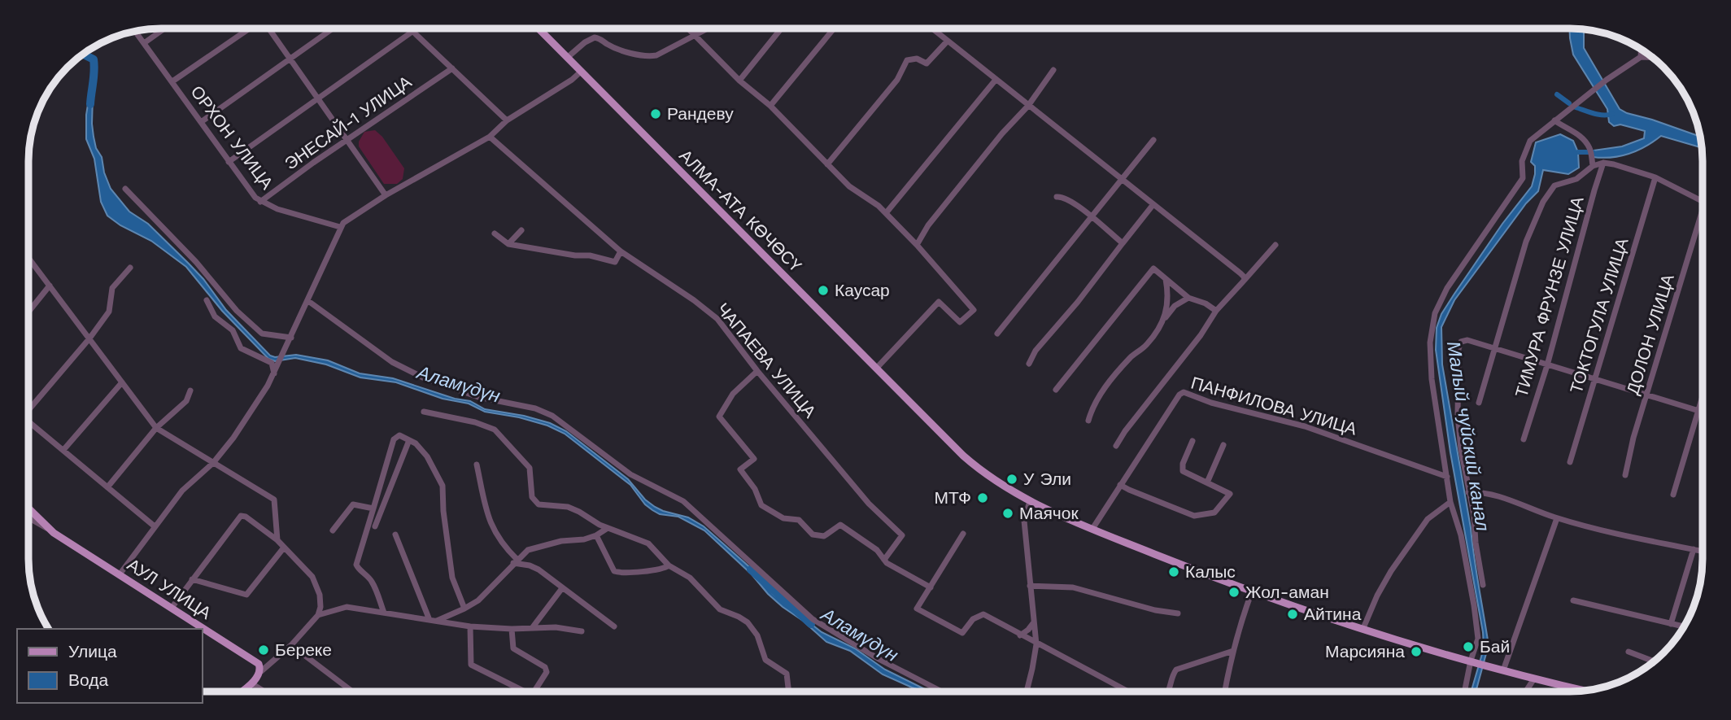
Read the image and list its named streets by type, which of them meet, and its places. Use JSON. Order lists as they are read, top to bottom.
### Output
{
  "streets": {
    "main road": ["АЛМА-АТА КӨЧӨСҮ", "АУЛ УЛИЦА"],
    "street": [
      "ЭНЕСАЙ-1 УЛИЦА",
      "ОРХОН УЛИЦА",
      "ТИМУРА ФРУНЗЕ УЛИЦА",
      "ТОКТОГУЛА УЛИЦА",
      "ДОЛОН УЛИЦА",
      "ЧАПАЕВА УЛИЦА",
      "ПАНФИЛОВА УЛИЦА"
    ]
  },
  "crossings": [
    ["ЭНЕСАЙ-1 УЛИЦА", "ОРХОН УЛИЦА"],
    ["АЛМА-АТА КӨЧӨСҮ", "ПАНФИЛОВА УЛИЦА"]
  ],
  "water": ["Аламүдүн", "Малый чуйский канал"],
  "places": [
    "Рандеву",
    "Каусар",
    "У Эли",
    "МТФ",
    "Маячок",
    "Калыс",
    "Жол-аман",
    "Айтина",
    "Бай",
    "Береке",
    "Марсияна"
  ],
  "legend": ["Улица", "Вода"]
}
